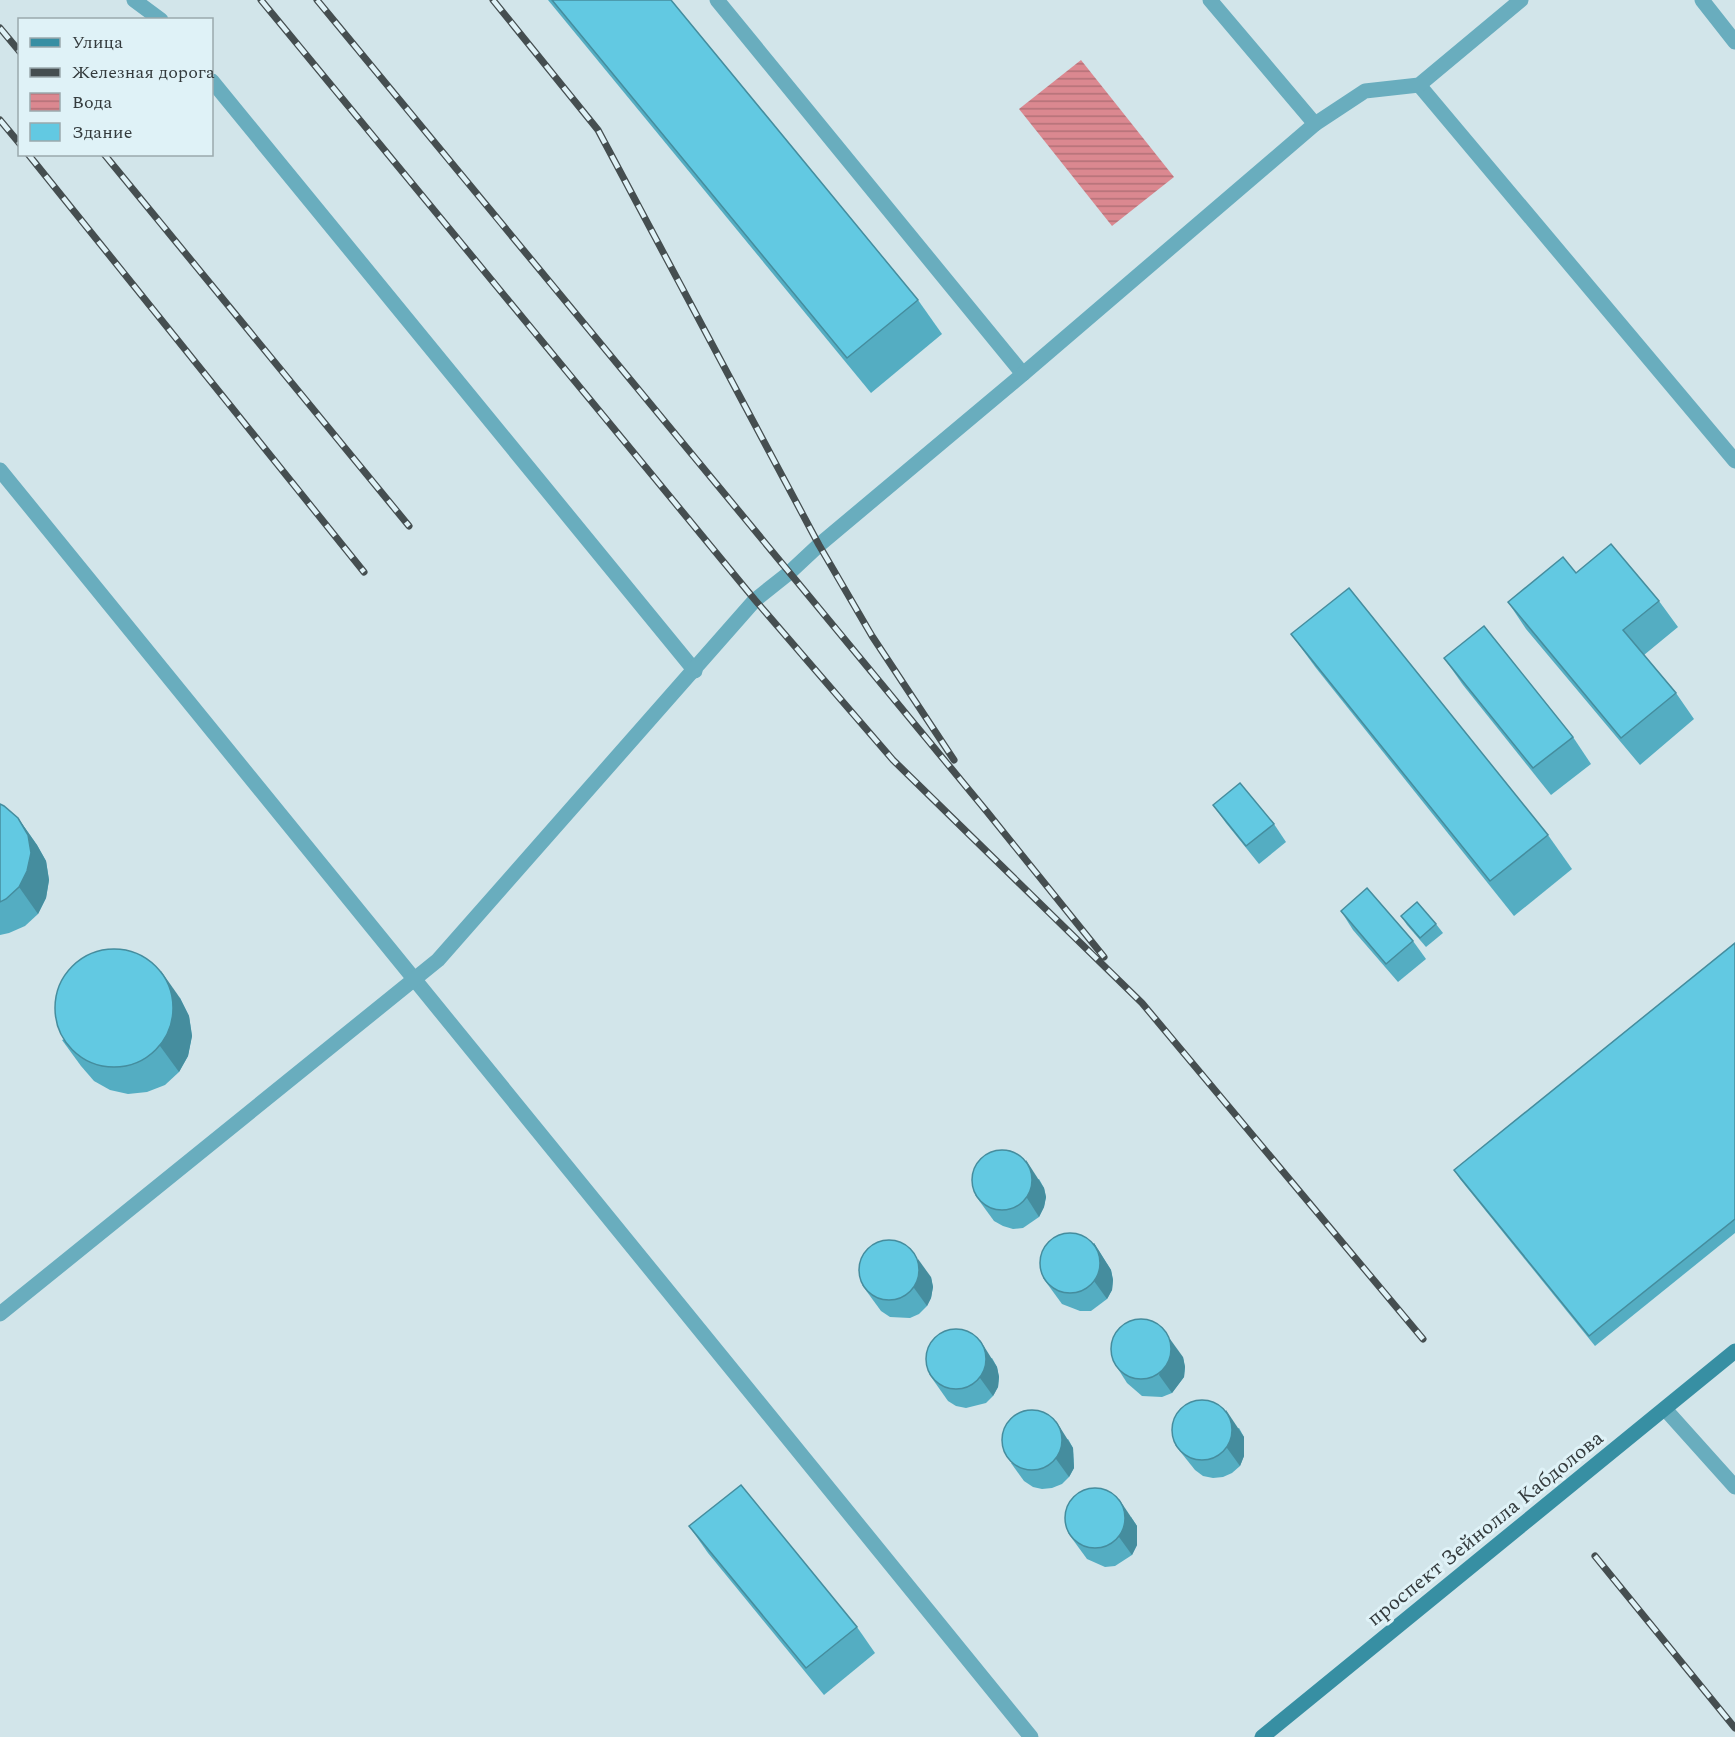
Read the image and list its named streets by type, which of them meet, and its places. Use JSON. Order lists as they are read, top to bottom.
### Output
{
  "streets": {
    "main road": ["проспект Зейнолла Кабдолова"]
  },
  "legend": [
    "Улица",
    "Железная дорога",
    "Вода",
    "Здание"
  ]
}
